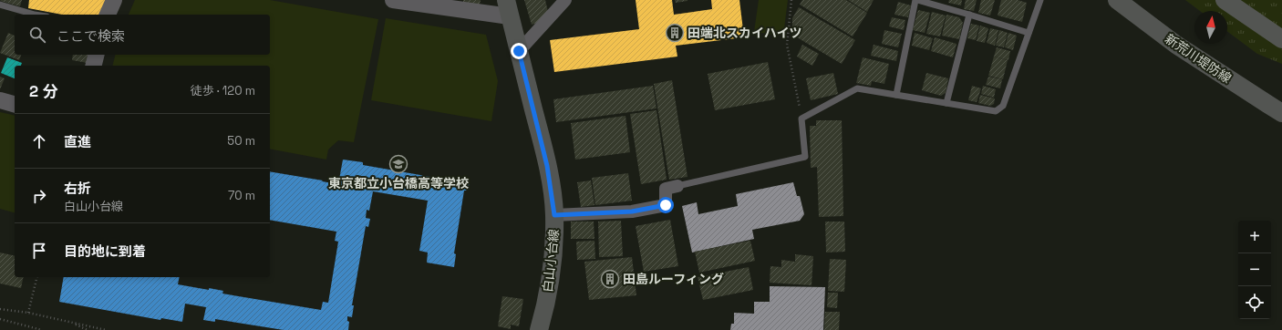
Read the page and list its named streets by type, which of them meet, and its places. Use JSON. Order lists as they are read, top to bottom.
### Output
{
  "streets": {
    "main road": ["新荒川堤防線", "白山小台線"]
  },
  "places": {
    "building": ["田端北スカイハイツ", "田島ルーフィング"],
    "school or university": ["東京都立小台橋高等学校"]
  },
  "north": "top",
  "page": {
    "search": "ここで検索",
    "heading": ["2 分", "徒歩 · 120 m"],
    "list": [
      ["直進", "50 m"],
      ["右折", "白山小台線", "70 m"],
      "目的地に到着"
    ],
    "map_buttons": ["+", "−"]
  }
}
